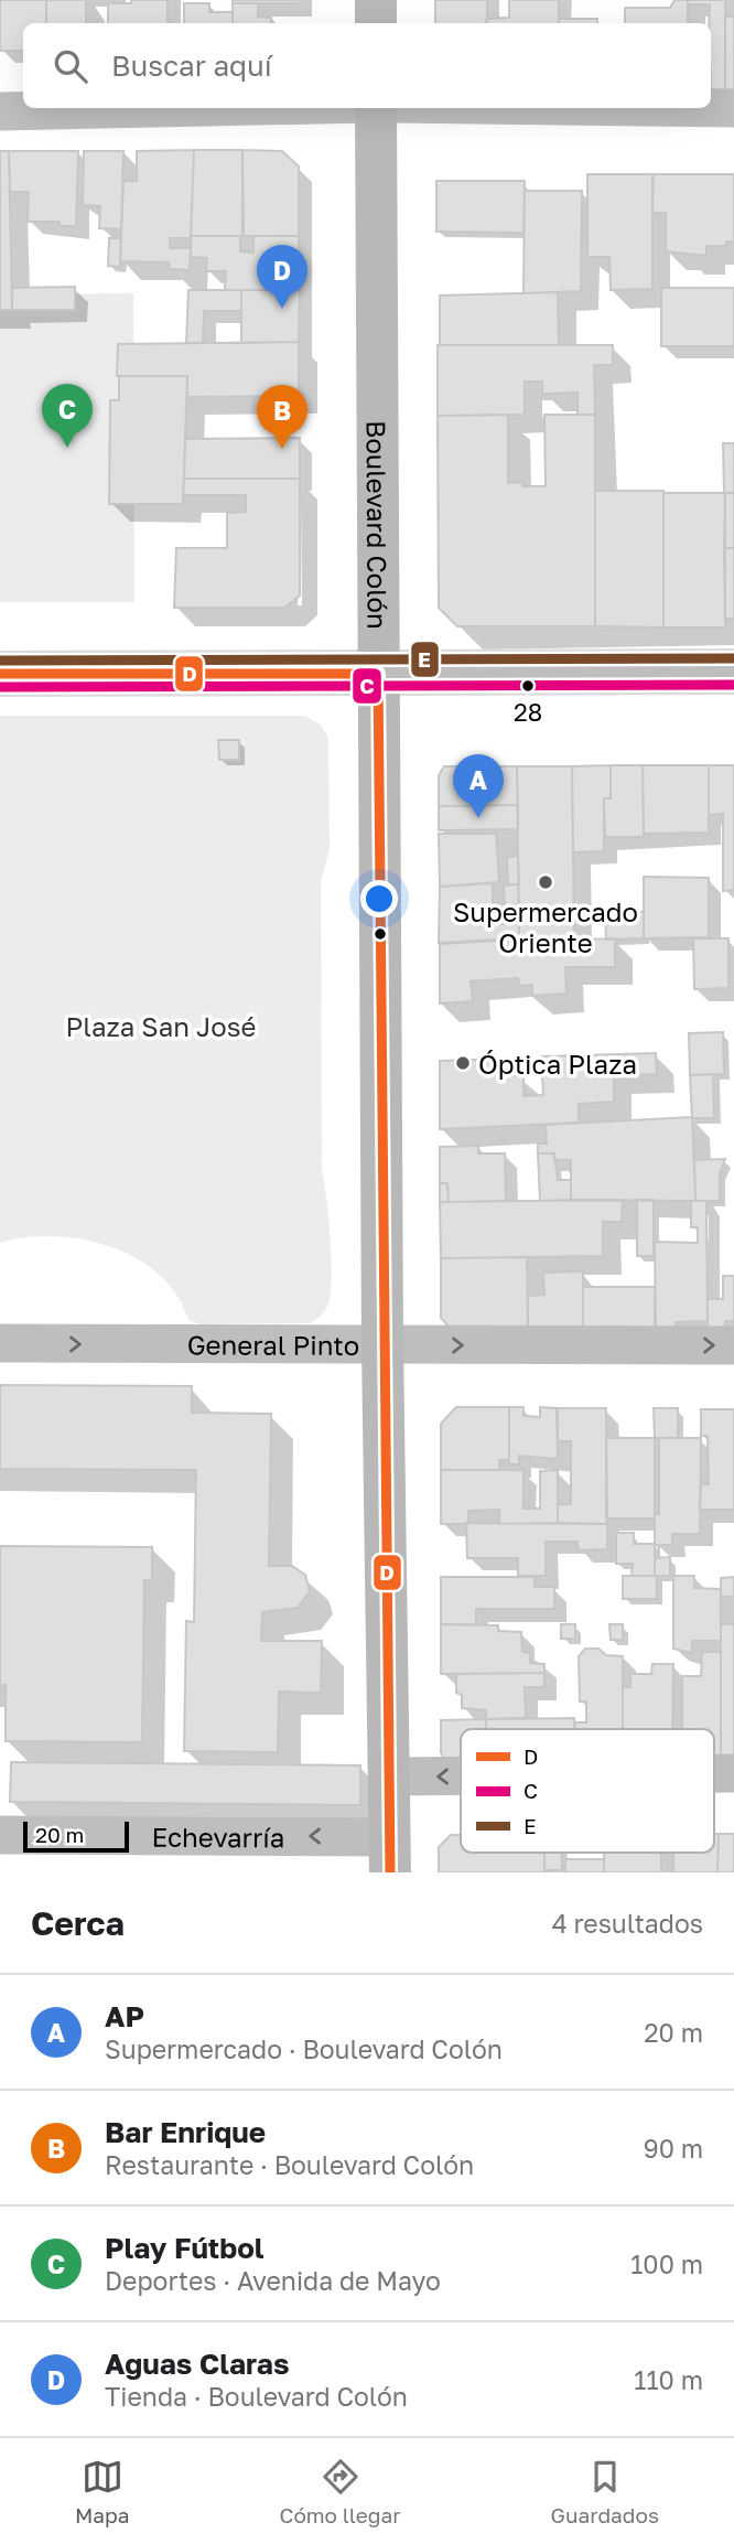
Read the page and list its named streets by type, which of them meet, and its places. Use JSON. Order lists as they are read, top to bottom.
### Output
{
  "streets": {
    "main road": ["Boulevard Colón"],
    "street": ["General Pinto", "Echevarría"]
  },
  "crossings": [
    ["Boulevard Colón", "General Pinto"],
    ["Boulevard Colón", "Echevarría"]
  ],
  "one_way": ["General Pinto", "Echevarría"],
  "parks": ["Plaza San José"],
  "places": ["28", "Supermercado Oriente", "Óptica Plaza"],
  "lines": ["transit line E", "transit line D", "transit line C"],
  "legend": ["D", "C", "E"],
  "scale_bar": "20 m",
  "page": {
    "search": "Buscar aquí",
    "pins": [
      "D",
      "C",
      "B",
      "A"
    ],
    "scale": "20 m",
    "heading": ["Cerca", "4 resultados"],
    "list": [
      {
        "mark": "A",
        "name": "AP",
        "note": "Supermercado · Boulevard Colón",
        "value": "20 m"
      },
      {
        "mark": "B",
        "name": "Bar Enrique",
        "note": "Restaurante · Boulevard Colón",
        "value": "90 m"
      },
      {
        "mark": "C",
        "name": "Play Fútbol",
        "note": "Deportes · Avenida de Mayo",
        "value": "100 m"
      },
      {
        "mark": "D",
        "name": "Aguas Claras",
        "note": "Tienda · Boulevard Colón",
        "value": "110 m"
      }
    ],
    "nav": ["Mapa", "Cómo llegar", "Guardados"]
  }
}
